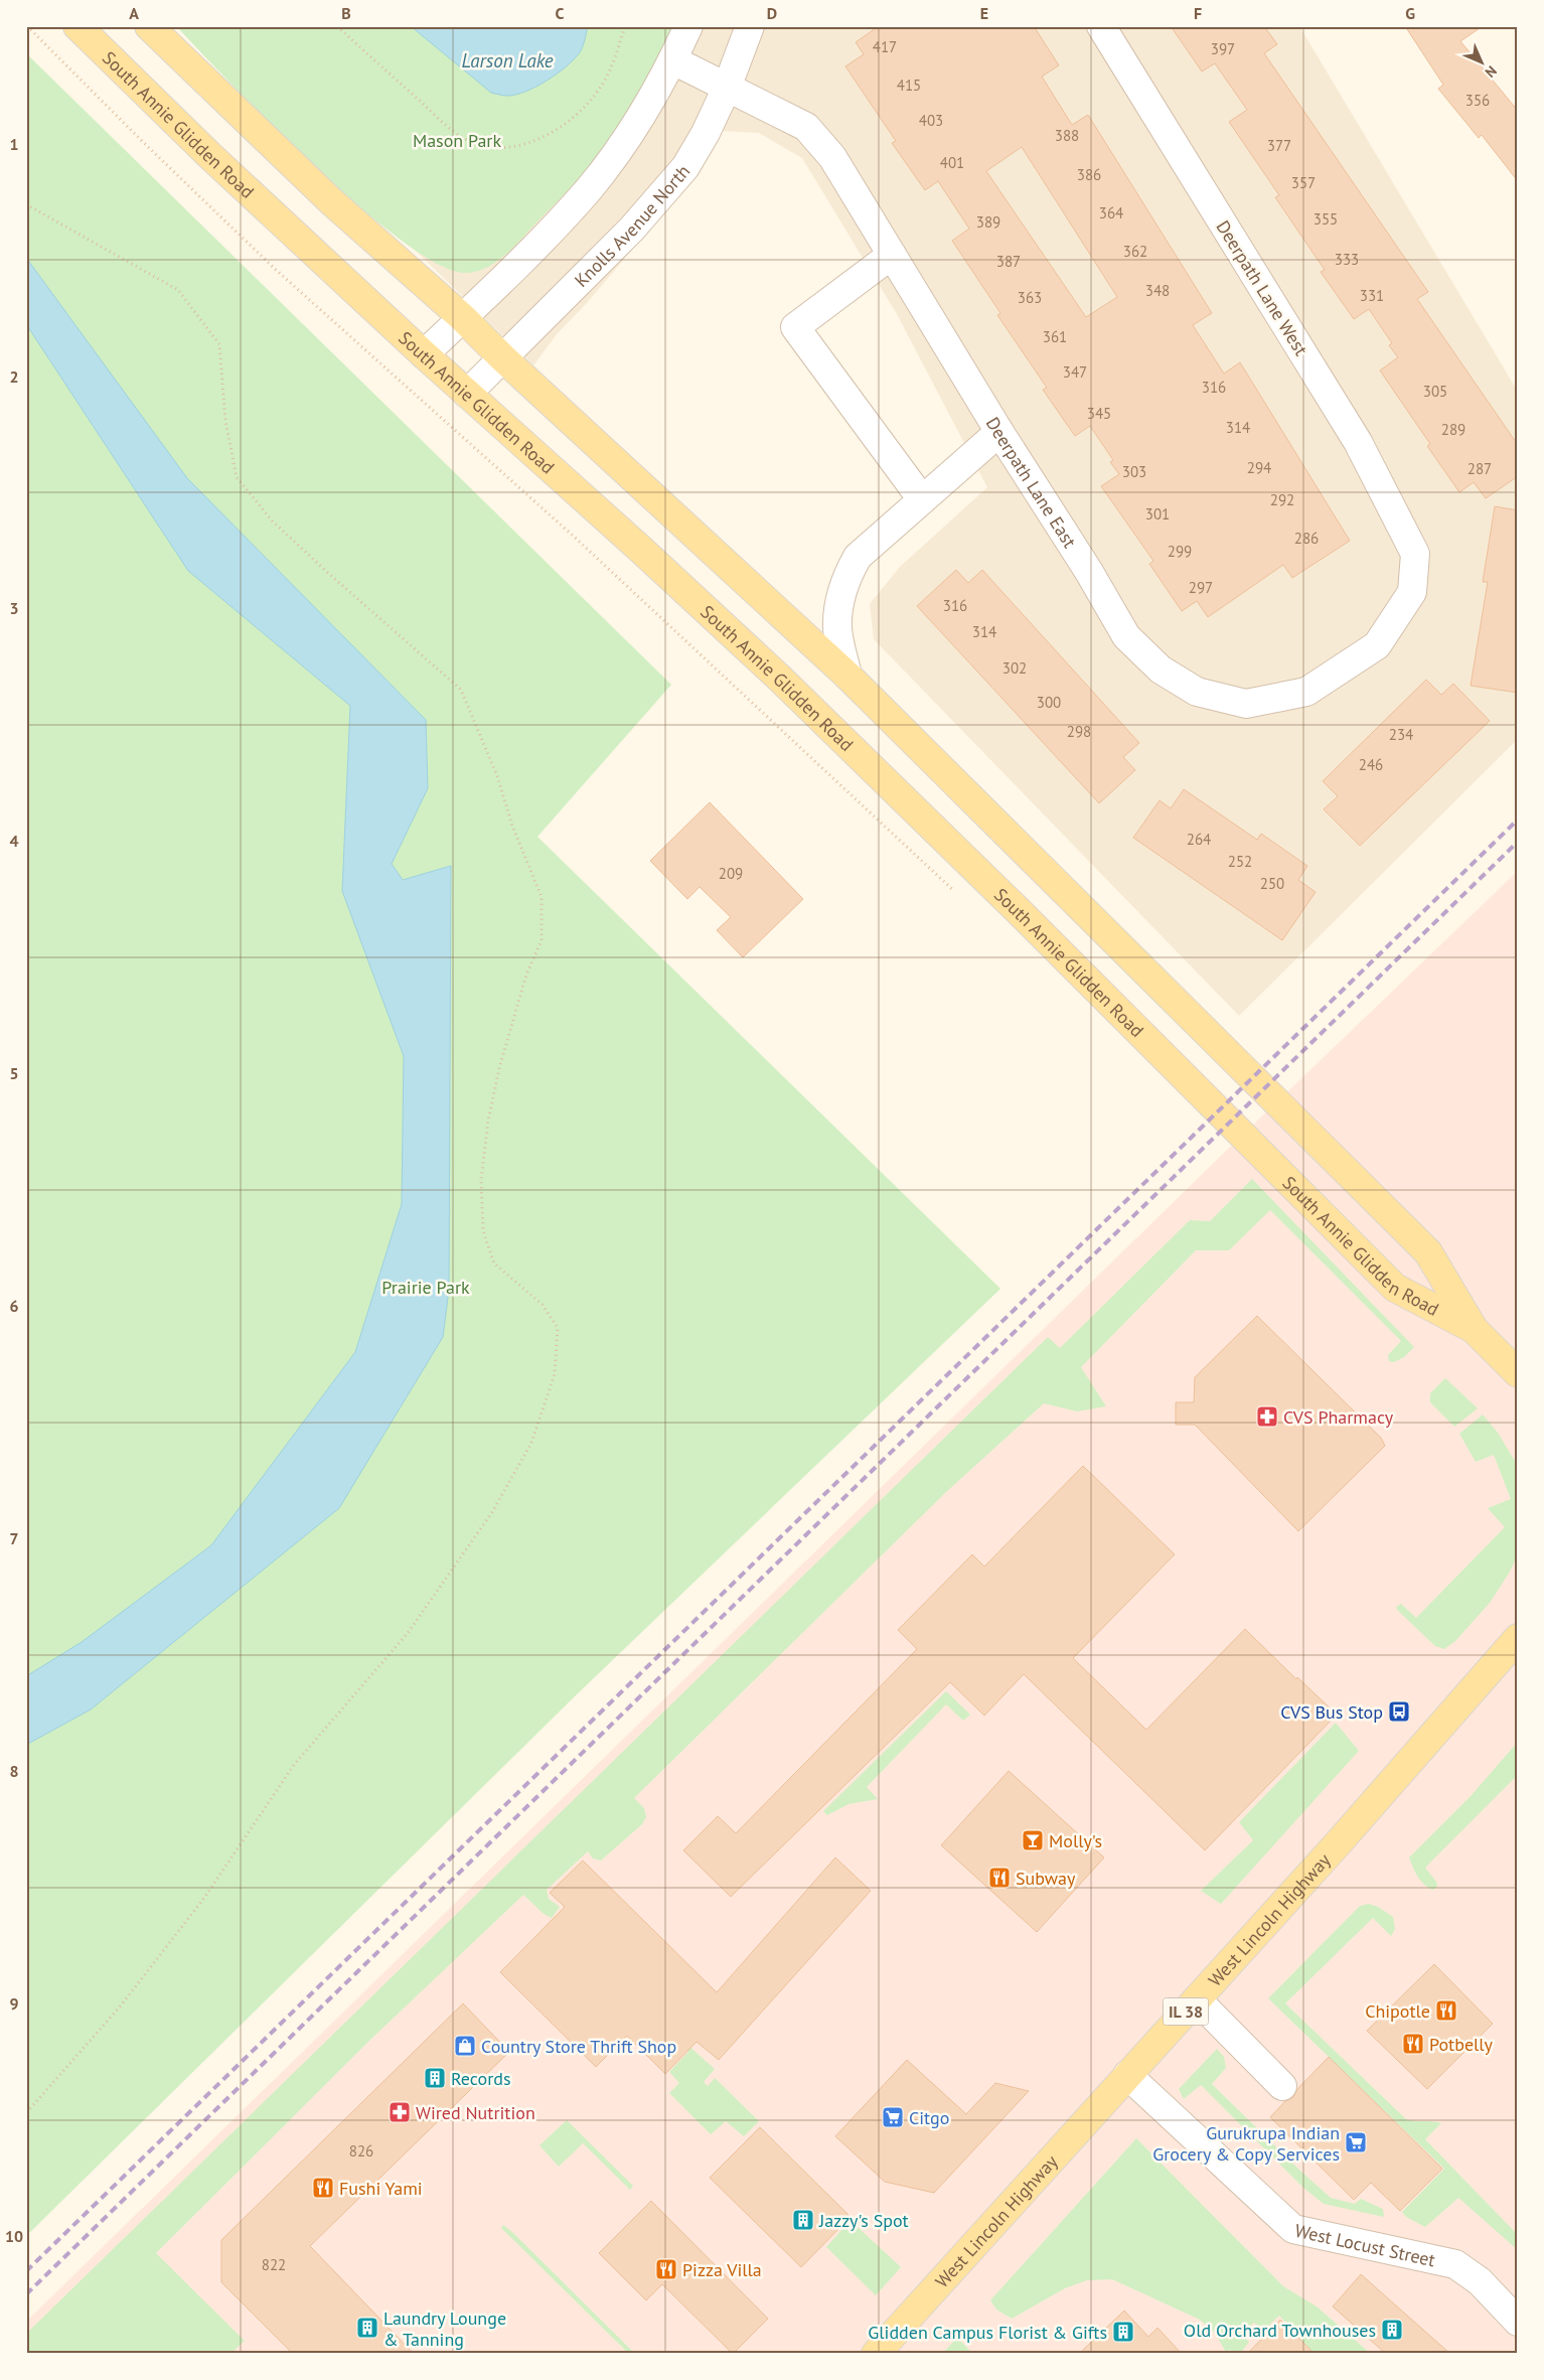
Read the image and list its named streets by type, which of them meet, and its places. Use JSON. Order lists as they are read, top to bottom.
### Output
{
  "streets": {
    "main road": ["South Annie Glidden Road", "West Lincoln Highway", "IL 38"],
    "street": [
      "Knolls Avenue North",
      "Deerpath Lane West",
      "Deerpath Lane East",
      "West Locust Street"
    ]
  },
  "crossings": [
    ["South Annie Glidden Road", "Knolls Avenue North"],
    ["Knolls Avenue North", "Deerpath Lane East"],
    ["Deerpath Lane West", "Deerpath Lane East"],
    ["West Lincoln Highway", "West Locust Street"]
  ],
  "water": ["Larson Lake"],
  "parks": ["Mason Park", "Prairie Park"],
  "places": {
    "pharmacy": ["CVS Pharmacy", "Wired Nutrition"],
    "bus stop": ["CVS Bus Stop"],
    "bar": ["Molly's"],
    "restaurant": [
      "Subway",
      "Chipotle",
      "Potbelly",
      "Fushi Yami",
      "Pizza Villa"
    ],
    "shop": ["Country Store Thrift Shop"],
    "building": [
      "Records",
      "Jazzy's Spot",
      "Laundry Lounge & Tanning",
      "Old Orchard Townhouses",
      "Glidden Campus Florist & Gifts"
    ],
    "supermarket": ["Citgo", "Gurukrupa Indian Grocery & Copy Services"]
  },
  "house_numbers": [
    "417",
    "397",
    "415",
    "356",
    "403",
    "388",
    "377",
    "401",
    "386",
    "357",
    "364",
    "355",
    "389",
    "362",
    "333",
    "387",
    "348",
    "331",
    "363",
    "361",
    "347",
    "316",
    "305",
    "345",
    "314",
    "289",
    "294",
    "287",
    "303",
    "292",
    "301",
    "286",
    "299",
    "297",
    "316",
    "314",
    "302",
    "300",
    "298",
    "234",
    "246",
    "264",
    "252",
    "209",
    "250",
    "826",
    "822"
  ],
  "north": "bottom right",
  "grid": {
    "columns": [
      "A",
      "B",
      "C",
      "D",
      "E",
      "F",
      "G"
    ],
    "rows": [
      "1",
      "2",
      "3",
      "4",
      "5",
      "6",
      "7",
      "8",
      "9",
      "10"
    ]
  }
}
